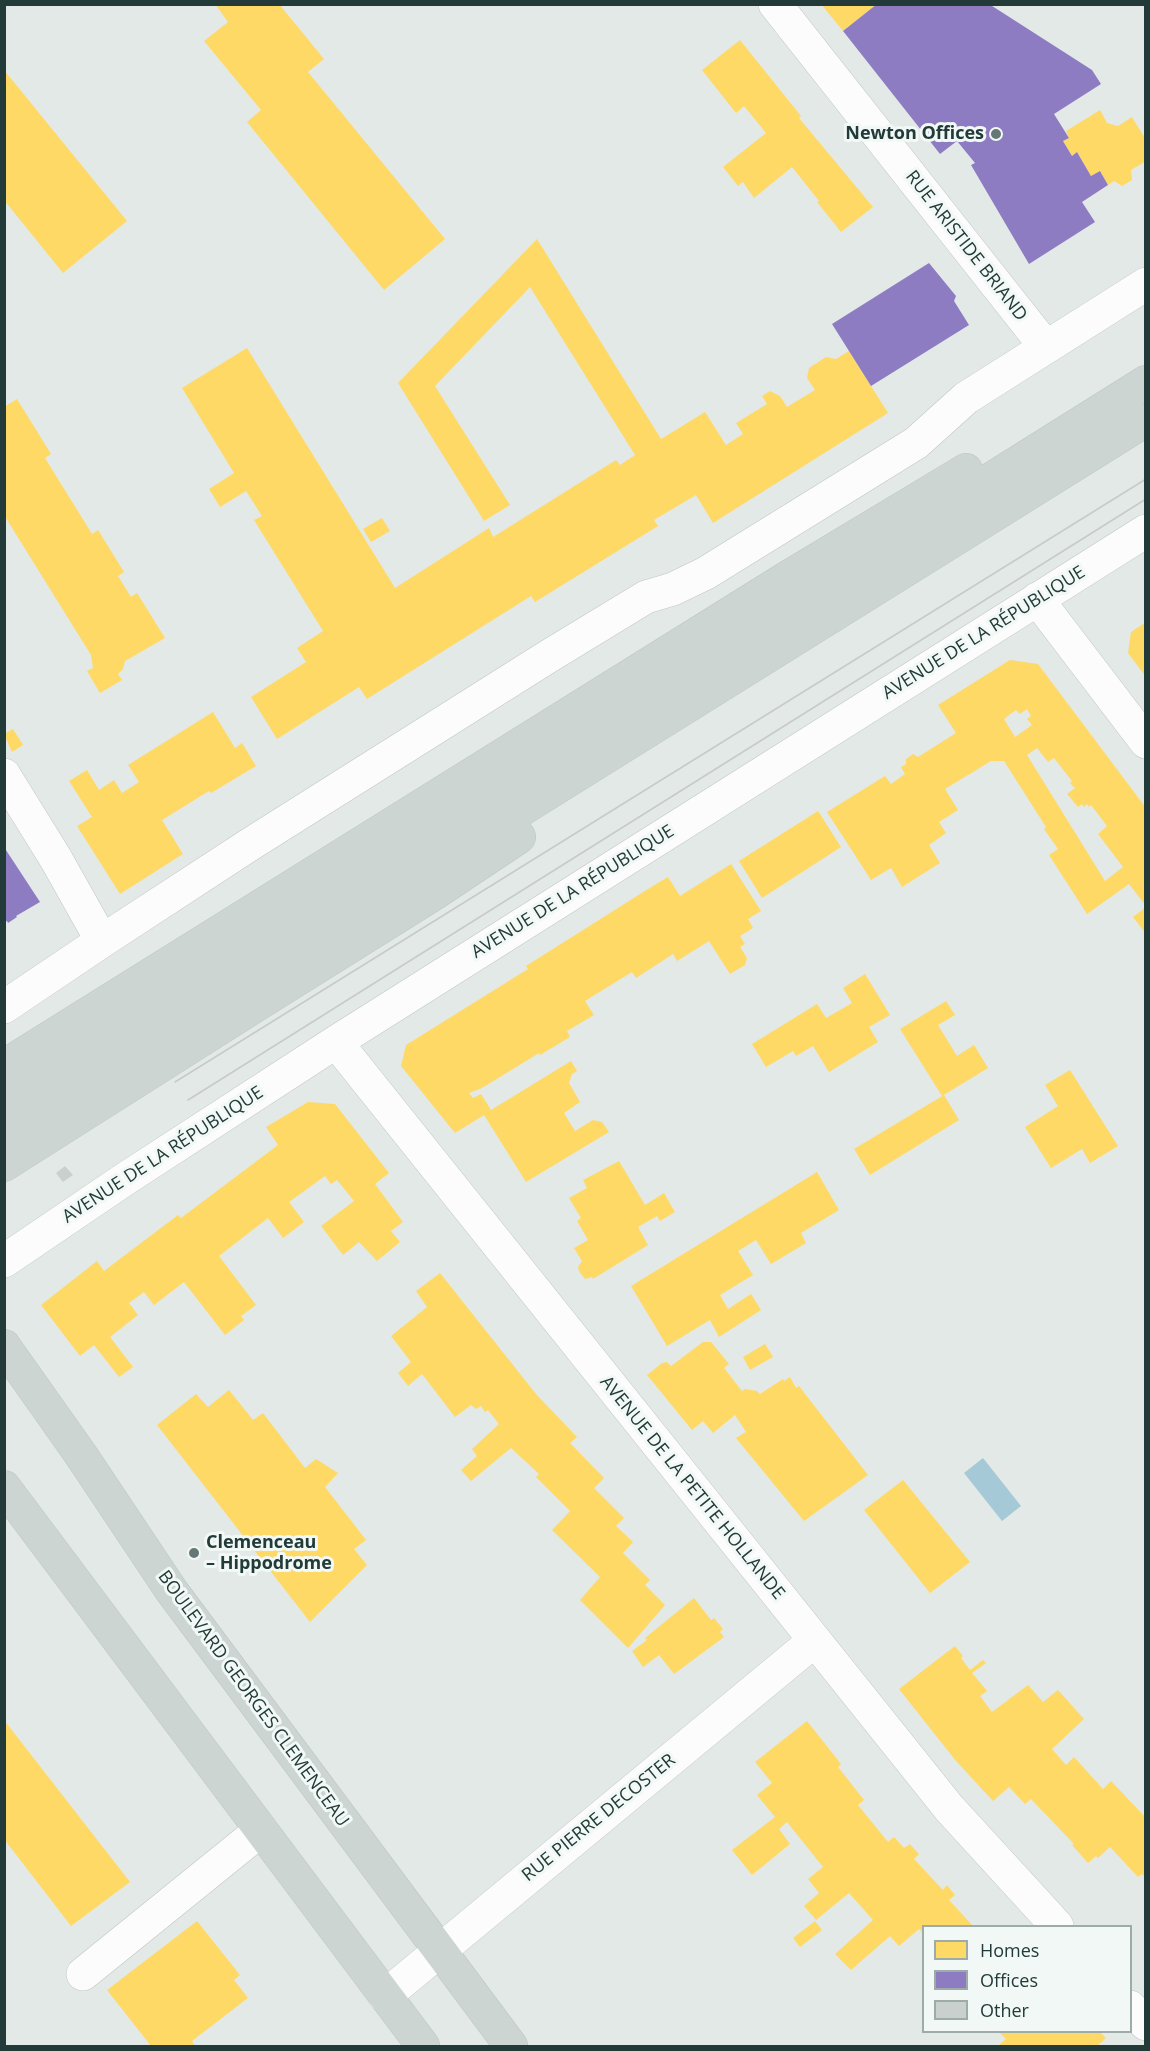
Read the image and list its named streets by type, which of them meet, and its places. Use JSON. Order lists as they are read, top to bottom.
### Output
{
  "streets": {
    "main road": ["BOULEVARD GEORGES CLEMENCEAU"],
    "street": [
      "RUE ARISTIDE BRIAND",
      "AVENUE DE LA RÉPUBLIQUE",
      "AVENUE DE LA PETITE HOLLANDE",
      "RUE PIERRE DECOSTER"
    ]
  },
  "crossings": [
    ["AVENUE DE LA RÉPUBLIQUE", "AVENUE DE LA PETITE HOLLANDE"],
    ["AVENUE DE LA PETITE HOLLANDE", "RUE PIERRE DECOSTER"],
    ["BOULEVARD GEORGES CLEMENCEAU", "RUE PIERRE DECOSTER"]
  ],
  "places": ["Newton Offices", "Clemenceau – Hippodrome"],
  "legend": ["Homes", "Offices", "Other"]
}
